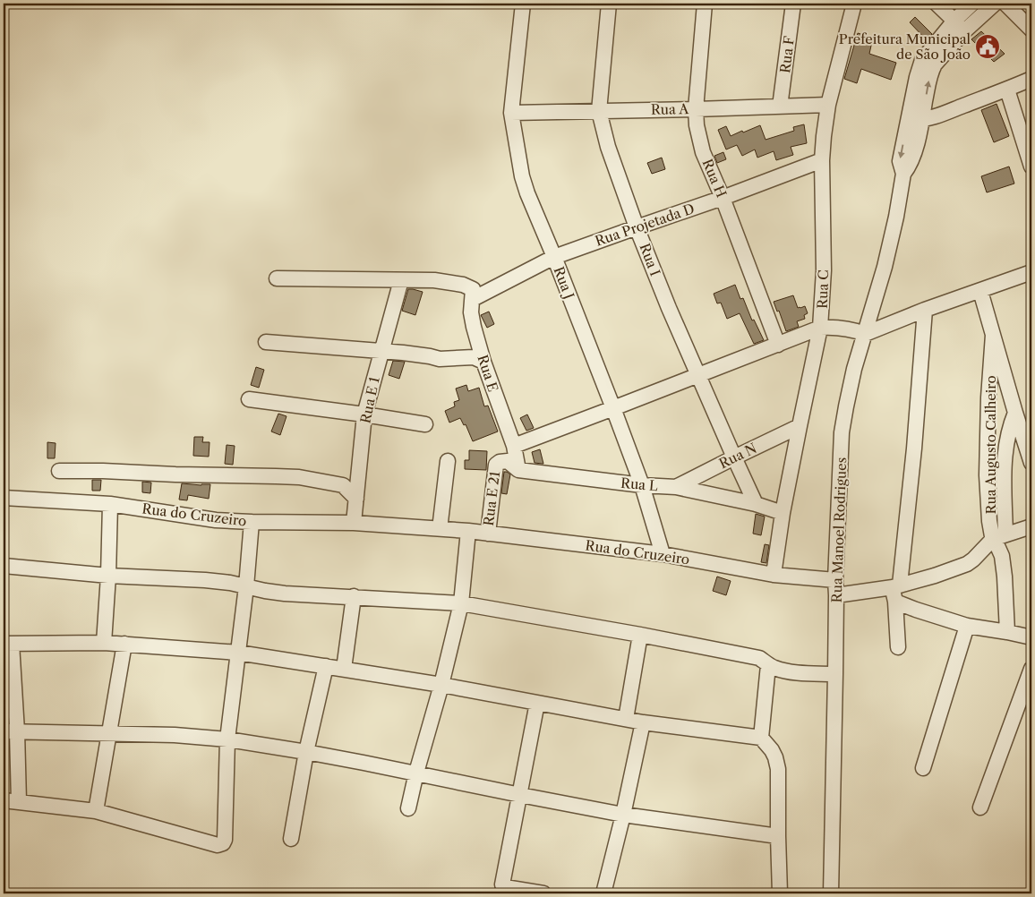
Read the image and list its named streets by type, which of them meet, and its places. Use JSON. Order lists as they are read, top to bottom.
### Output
{
  "streets": {
    "street": [
      "Rua F",
      "Rua A",
      "Rua H",
      "Rua Projetada D",
      "Rua I",
      "Rua J",
      "Rua C",
      "Rua E",
      "Rua E 1",
      "Rua Augusto Calheiro",
      "Rua N",
      "Rua L",
      "Rua E 21",
      "Rua do Cruzeiro",
      "Rua Manoel Rodrigues"
    ]
  },
  "crossings": [
    ["Rua F", "Rua A"],
    ["Rua A", "Rua H"],
    ["Rua A", "Rua I"],
    ["Rua A", "Rua J"],
    ["Rua A", "Rua C"],
    ["Rua H", "Rua Projetada D"],
    ["Rua Projetada D", "Rua I"],
    ["Rua Projetada D", "Rua J"],
    ["Rua Projetada D", "Rua C"],
    ["Rua Projetada D", "Rua E"],
    ["Rua I", "Rua N"],
    ["Rua I", "Rua L"],
    ["Rua J", "Rua L"],
    ["Rua J", "Rua do Cruzeiro"],
    ["Rua C", "Rua N"],
    ["Rua C", "Rua L"],
    ["Rua C", "Rua do Cruzeiro"],
    ["Rua E 1", "Rua do Cruzeiro"],
    ["Rua N", "Rua L"],
    ["Rua L", "Rua E 21"],
    ["Rua E 21", "Rua do Cruzeiro"],
    ["Rua do Cruzeiro", "Rua Manoel Rodrigues"]
  ],
  "places": {
    "public building": ["Prefeitura Municipal de São João"]
  }
}
